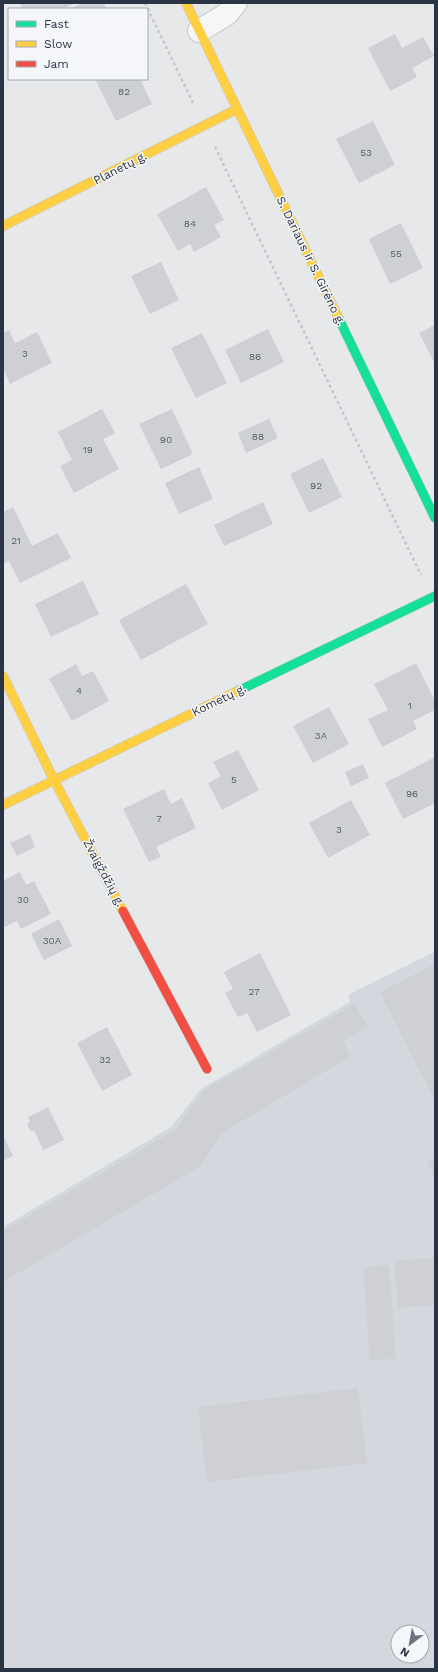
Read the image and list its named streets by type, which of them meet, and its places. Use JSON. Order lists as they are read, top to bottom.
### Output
{
  "streets": {
    "street": [
      "Planetų g.",
      "S. Dariaus ir S. Girėno g.",
      "Kometų g.",
      "Žvaigždžių g."
    ]
  },
  "crossings": [
    ["Planetų g.", "S. Dariaus ir S. Girėno g."],
    ["Kometų g.", "Žvaigždžių g."]
  ],
  "house_numbers": [
    "82",
    "53",
    "84",
    "55",
    "3",
    "86",
    "88",
    "90",
    "19",
    "92",
    "21",
    "4",
    "1",
    "3A",
    "5",
    "96",
    "7",
    "3",
    "30",
    "30A",
    "27",
    "32"
  ],
  "legend": ["Fast", "Slow", "Jam"],
  "north": "bottom left"
}
